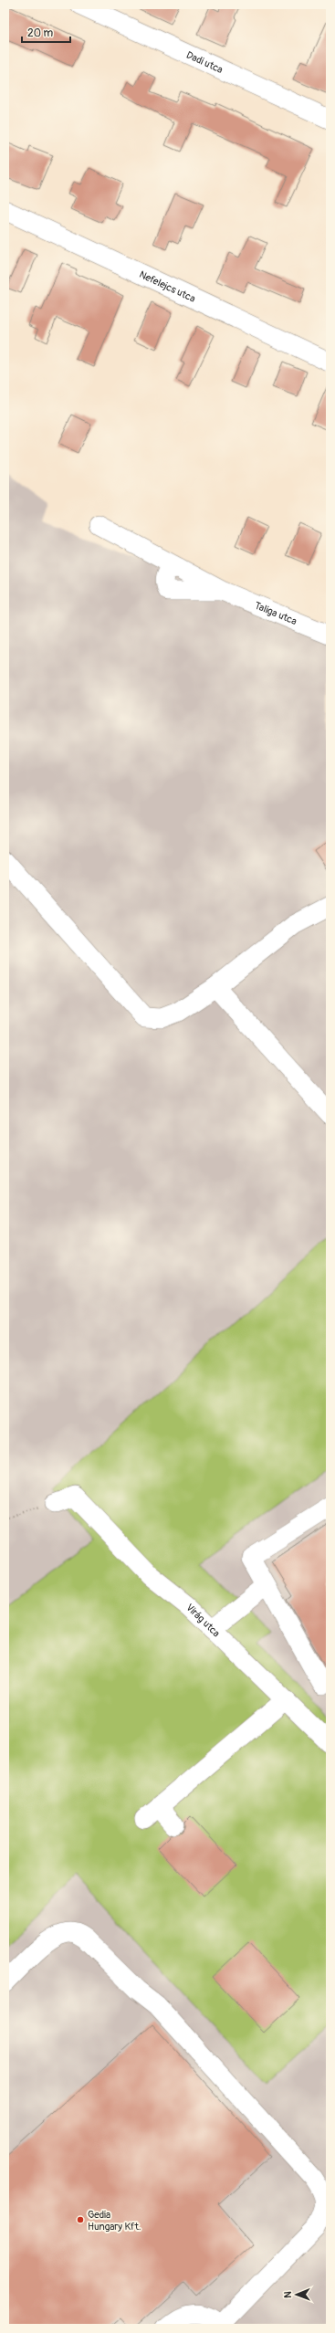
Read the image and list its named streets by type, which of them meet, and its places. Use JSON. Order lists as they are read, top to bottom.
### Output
{
  "streets": {
    "street": [
      "Dadi utca",
      "Nefelejcs utca",
      "Taliga utca",
      "Virág utca"
    ]
  },
  "places": ["Gedia Hungary Kft."],
  "scale_bar": "20 m",
  "north": "left"
}
